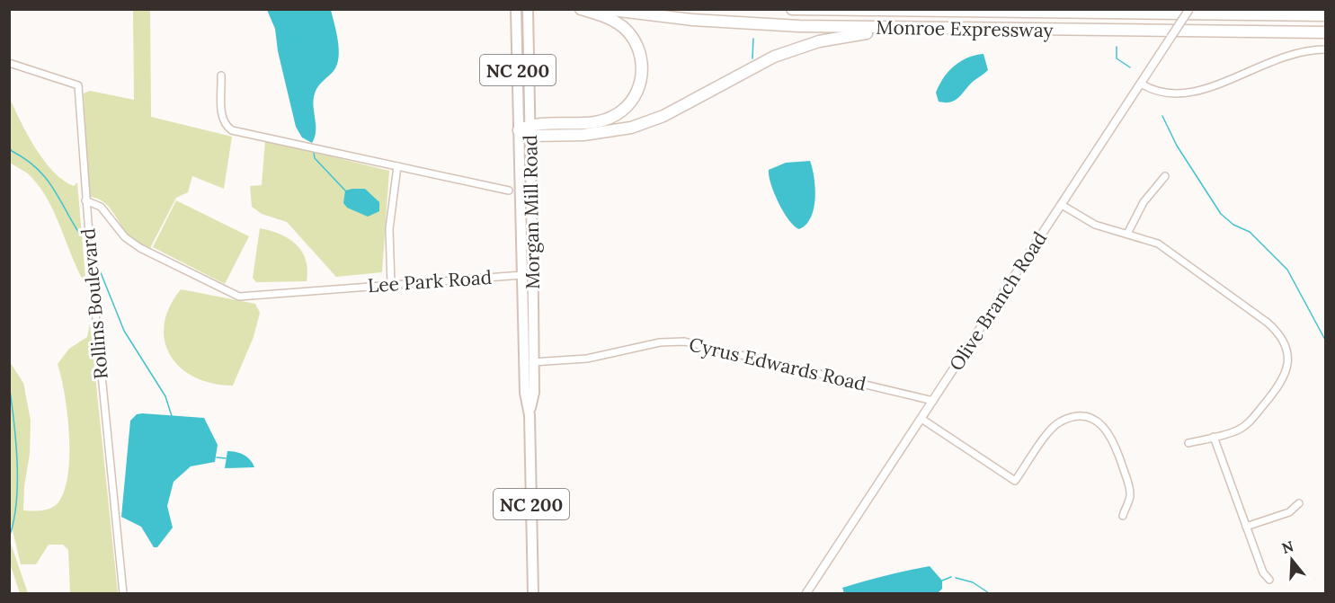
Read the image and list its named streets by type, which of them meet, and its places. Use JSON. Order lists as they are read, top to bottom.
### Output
{
  "streets": {
    "highway": ["Monroe Expressway"],
    "main road": ["NC 200", "Morgan Mill Road"],
    "street": [
      "Lee Park Road",
      "Olive Branch Road",
      "Rollins Boulevard",
      "Cyrus Edwards Road"
    ]
  },
  "crossings": [
    ["Morgan Mill Road", "Lee Park Road"],
    ["Morgan Mill Road", "Cyrus Edwards Road"],
    ["Lee Park Road", "Rollins Boulevard"],
    ["Olive Branch Road", "Cyrus Edwards Road"]
  ],
  "north": "top"
}
